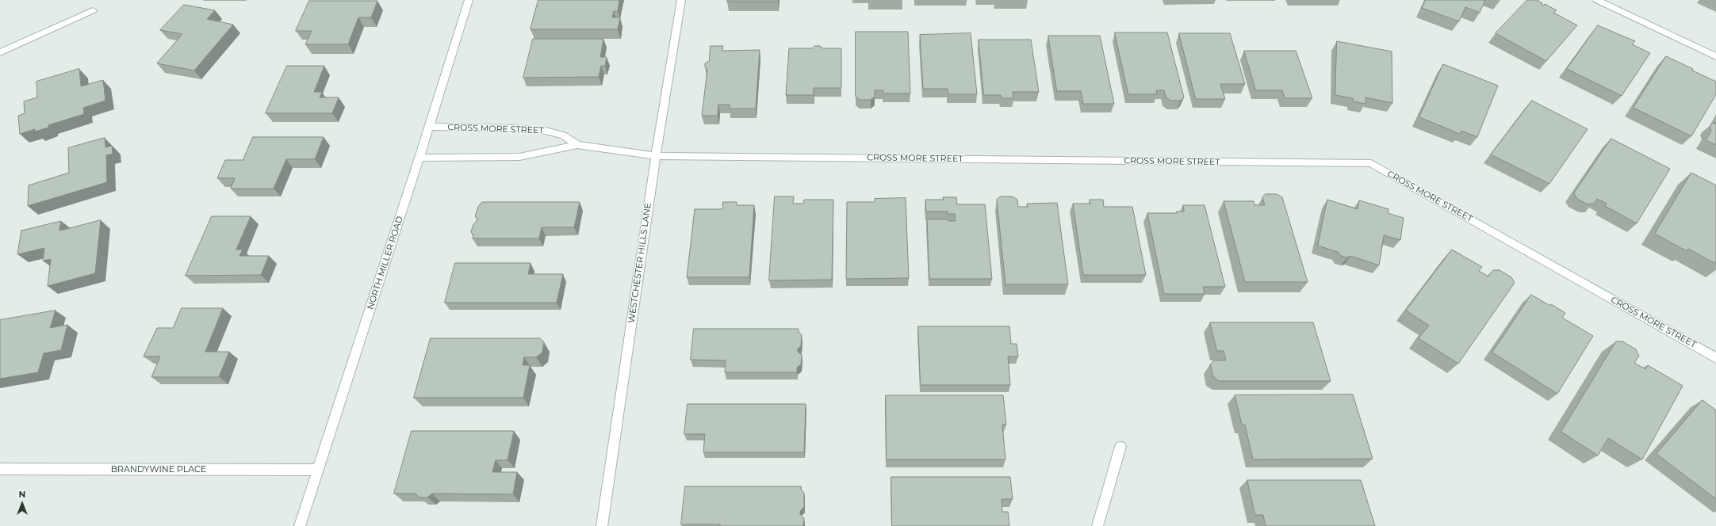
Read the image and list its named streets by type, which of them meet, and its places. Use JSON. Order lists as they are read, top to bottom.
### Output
{
  "streets": {
    "street": [
      "CROSS MORE STREET",
      "NORTH MILLER ROAD",
      "WESTCHESTER HILLS LANE",
      "BRANDYWINE PLACE"
    ]
  },
  "crossings": [
    ["CROSS MORE STREET", "NORTH MILLER ROAD"],
    ["CROSS MORE STREET", "WESTCHESTER HILLS LANE"],
    ["NORTH MILLER ROAD", "BRANDYWINE PLACE"]
  ],
  "north": "top"
}
